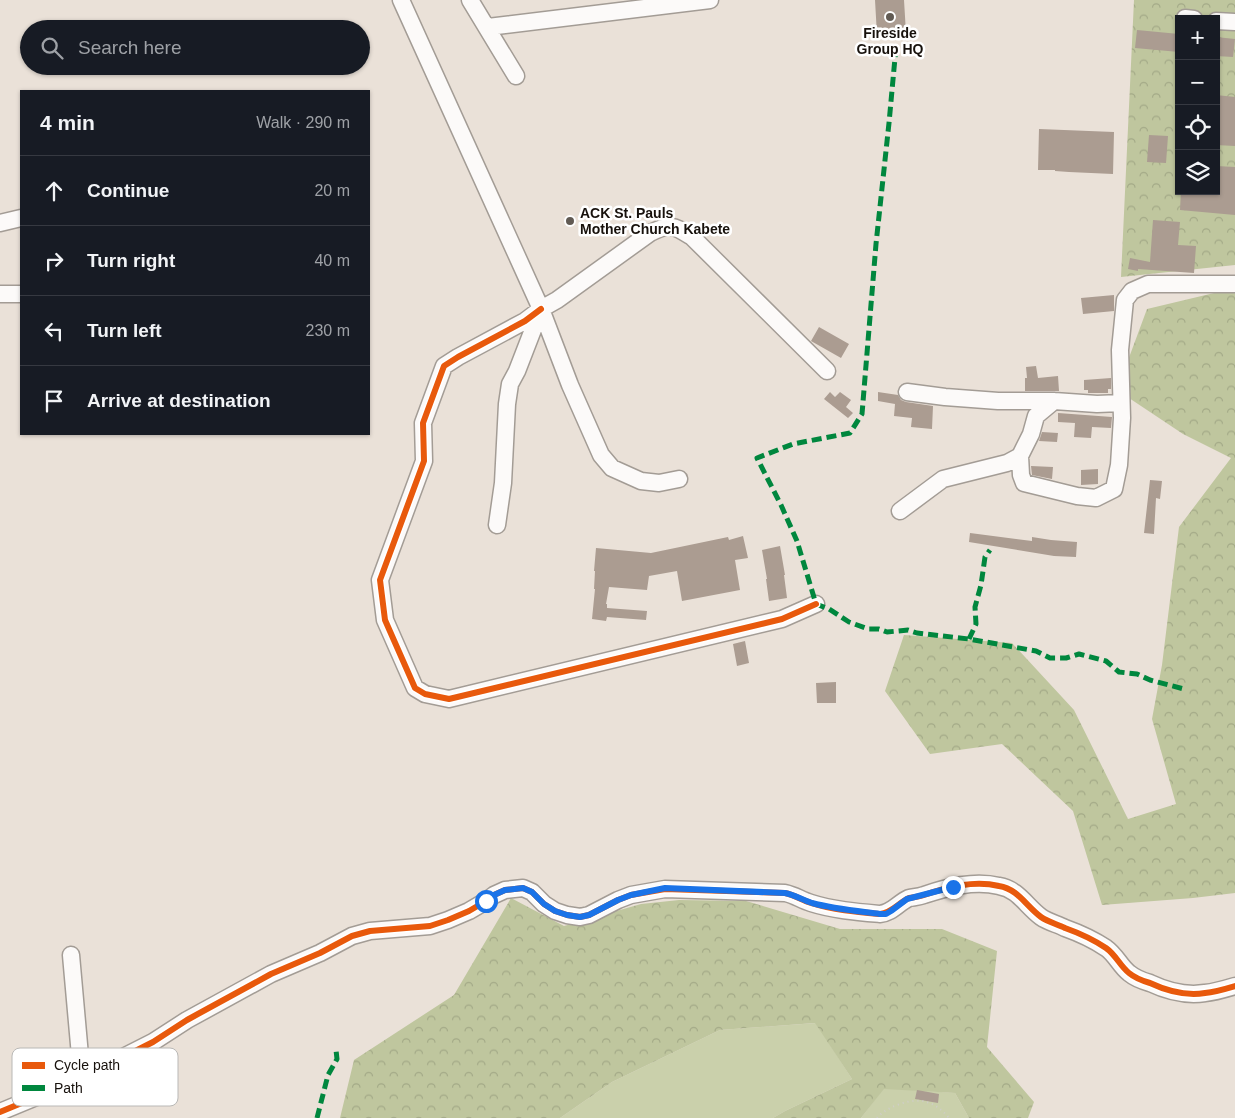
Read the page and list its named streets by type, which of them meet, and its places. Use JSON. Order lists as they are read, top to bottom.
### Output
{
  "places": ["Fireside Group HQ", "ACK St. Pauls Mother Church Kabete"],
  "legend": ["Cycle path", "Path"],
  "page": {
    "map_buttons": ["+", "−"],
    "search": "Search here",
    "heading": ["4 min", "Walk · 290 m"],
    "list": [
      ["Continue", "20 m"],
      ["Turn right", "40 m"],
      ["Turn left", "230 m"],
      "Arrive at destination"
    ]
  }
}
